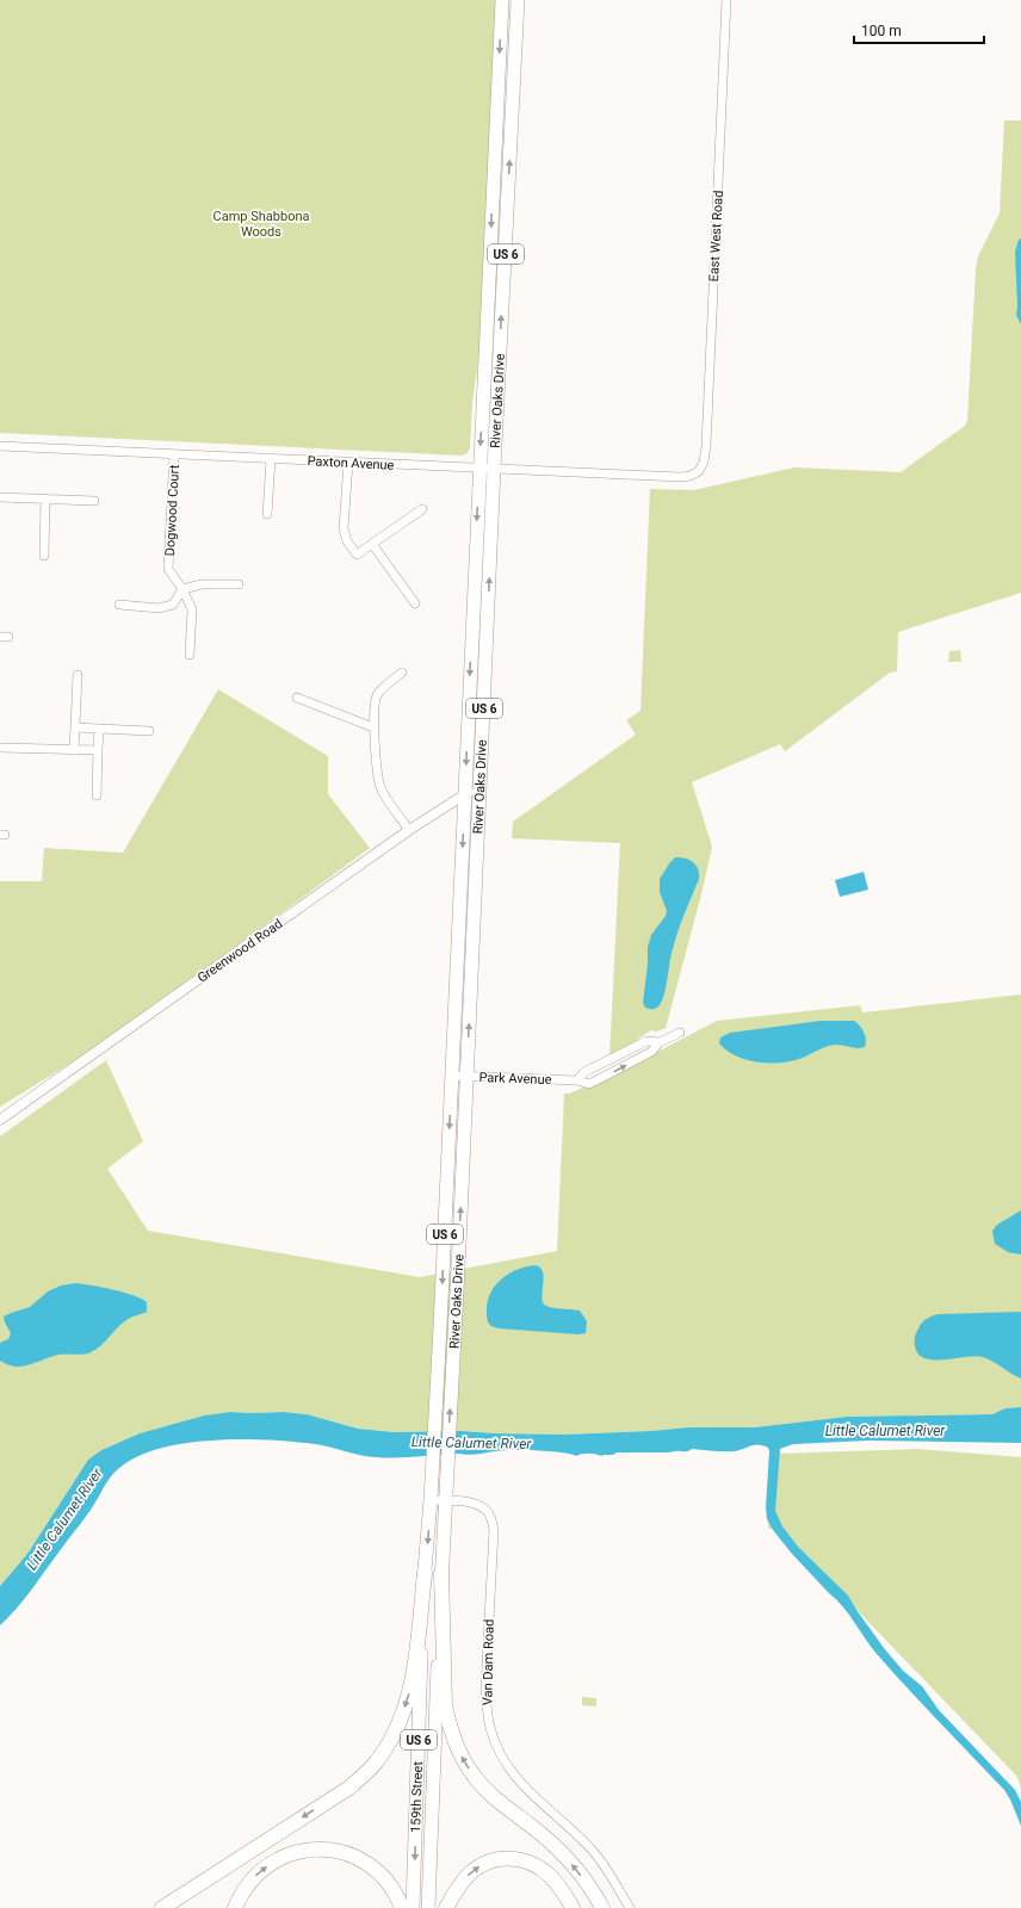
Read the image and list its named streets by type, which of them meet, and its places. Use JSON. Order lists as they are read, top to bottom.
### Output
{
  "streets": {
    "main road": ["US 6", "River Oaks Drive", "159th Street"],
    "street": [
      "East West Road",
      "Paxton Avenue",
      "Dogwood Court",
      "Greenwood Road",
      "Park Avenue",
      "Van Dam Road"
    ]
  },
  "crossings": [
    ["East West Road", "Paxton Avenue"],
    ["River Oaks Drive", "Paxton Avenue"],
    ["River Oaks Drive", "Greenwood Road"],
    ["River Oaks Drive", "Park Avenue"],
    ["River Oaks Drive", "Van Dam Road"],
    ["River Oaks Drive", "159th Street"],
    ["Paxton Avenue", "Dogwood Court"]
  ],
  "water": ["Little Calumet River"],
  "parks": ["Camp Shabbona Woods"],
  "scale_bar": "100 m"
}
